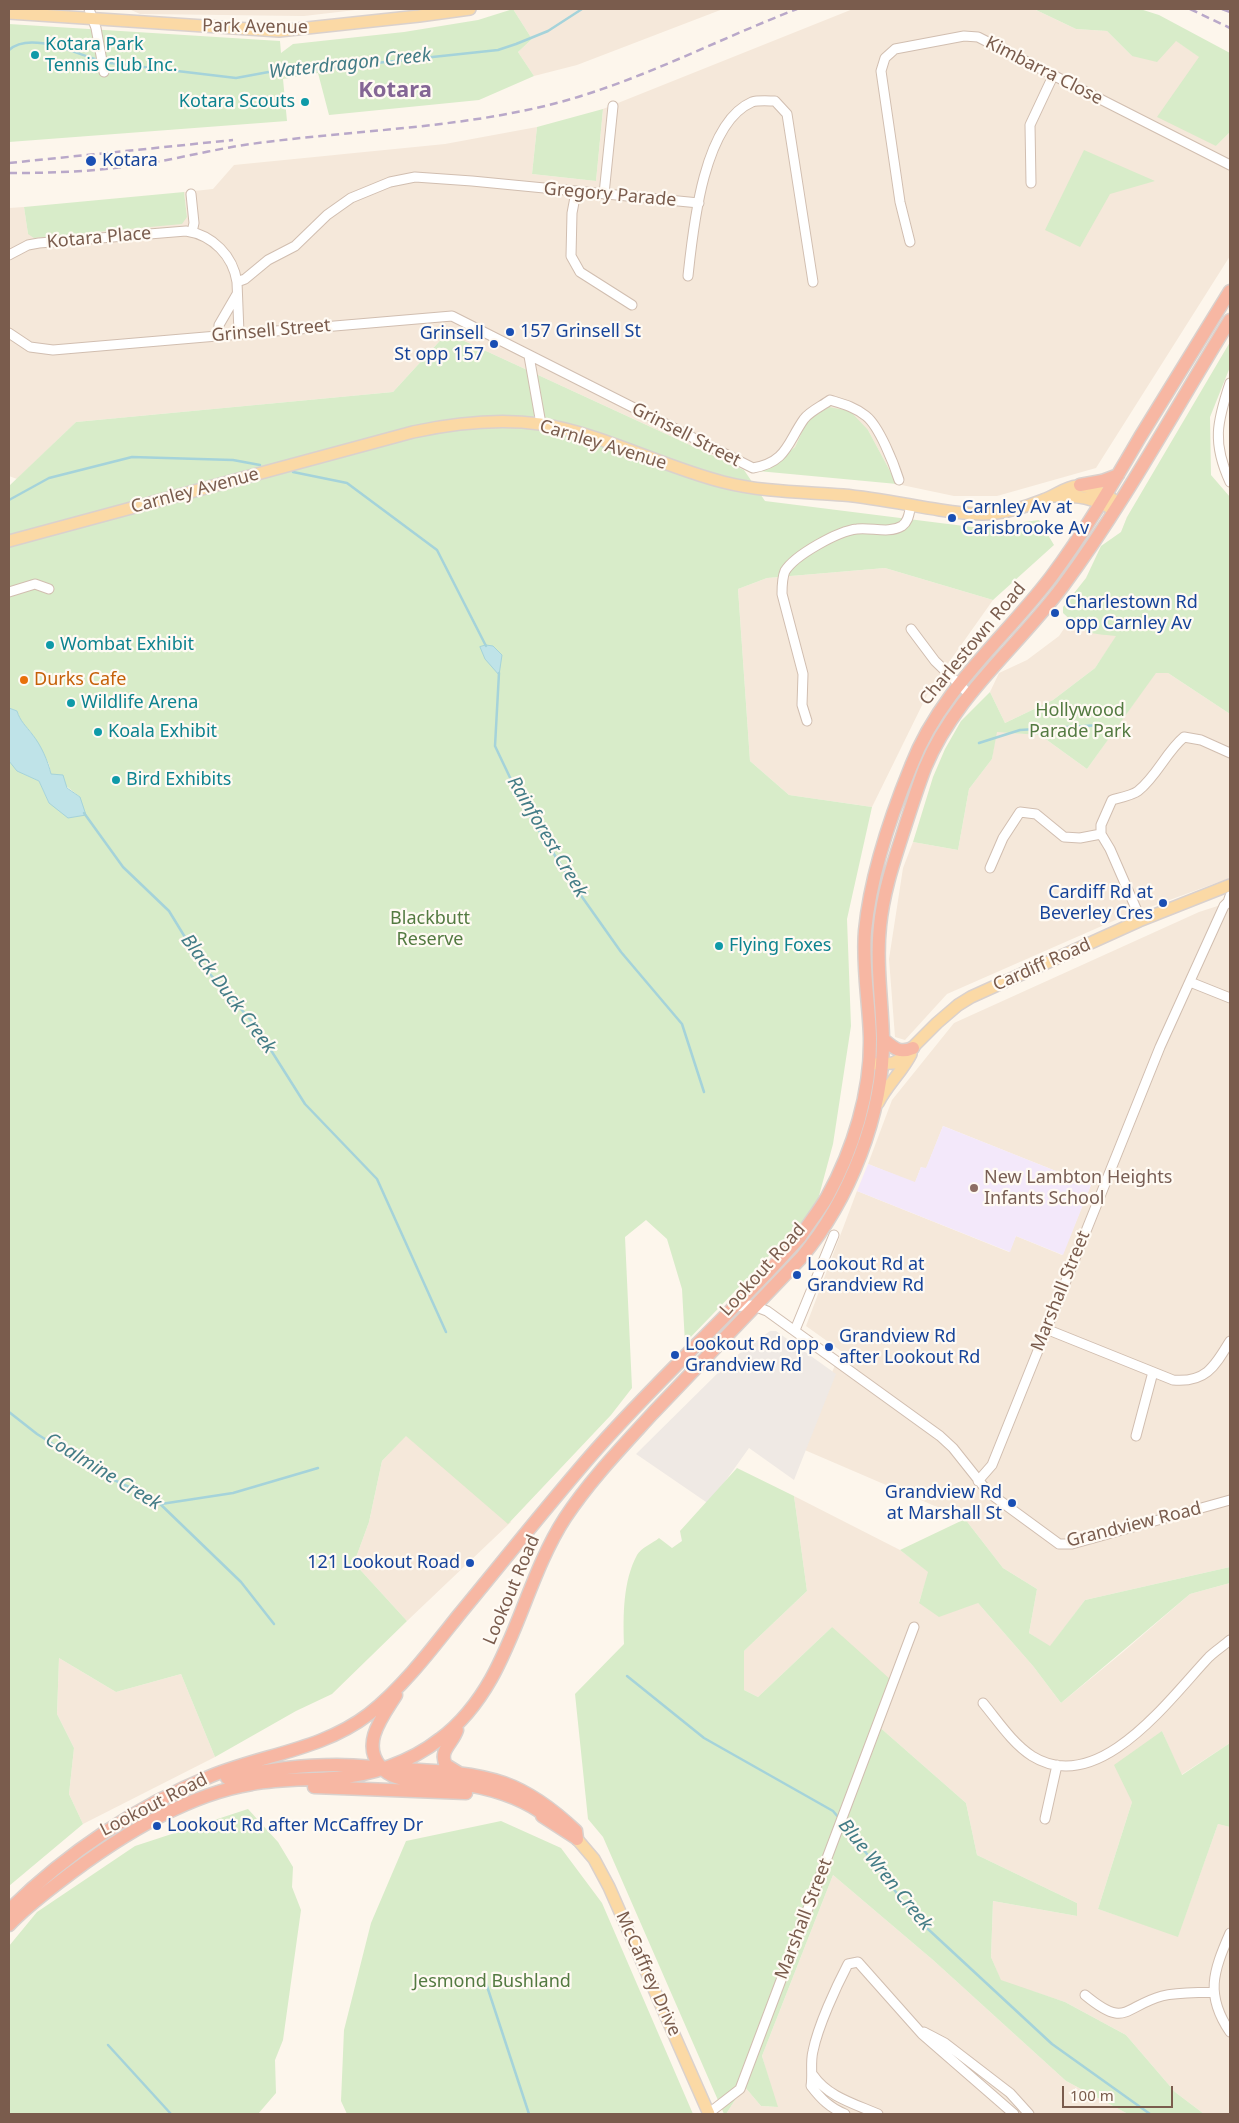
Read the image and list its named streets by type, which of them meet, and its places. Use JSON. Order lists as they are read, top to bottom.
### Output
{
  "streets": {
    "highway": ["Charlestown Road", "Lookout Road"],
    "main road": [
      "Park Avenue",
      "Carnley Avenue",
      "Cardiff Road",
      "McCaffrey Drive"
    ],
    "street": [
      "Kimbarra Close",
      "Gregory Parade",
      "Kotara Place",
      "Grinsell Street",
      "Marshall Street",
      "Grandview Road"
    ]
  },
  "crossings": [
    ["Gregory Parade", "Kotara Place"],
    ["Carnley Avenue", "Charlestown Road"],
    ["Charlestown Road", "Cardiff Road"],
    ["Charlestown Road", "Lookout Road"],
    ["Cardiff Road", "Lookout Road"],
    ["Lookout Road", "Grandview Road"],
    ["Marshall Street", "Grandview Road"],
    ["Marshall Street", "McCaffrey Drive"]
  ],
  "districts": ["Kotara"],
  "water": [
    "Waterdragon Creek",
    "Rainforest Creek",
    "Black Duck Creek",
    "Coalmine Creek",
    "Blue Wren Creek"
  ],
  "parks": ["Hollywood Parade Park", "Blackbutt Reserve", "Jesmond Bushland"],
  "places": [
    "Kotara Park Tennis Club Inc.",
    "Kotara Scouts",
    "Kotara",
    "157 Grinsell St",
    "Grinsell St opp 157",
    "Carnley Av at Carisbrooke Av",
    "Charlestown Rd opp Carnley Av",
    "Wombat Exhibit",
    "Durks Cafe",
    "Wildlife Arena",
    "Koala Exhibit",
    "Bird Exhibits",
    "Cardiff Rd at Beverley Cres",
    "Flying Foxes",
    "New Lambton Heights Infants School",
    "Lookout Rd at Grandview Rd",
    "Grandview Rd after Lookout Rd",
    "Lookout Rd opp Grandview Rd",
    "Grandview Rd at Marshall St",
    "121 Lookout Road",
    "Lookout Rd after McCaffrey Dr"
  ],
  "scale_bar": "100 m"
}
